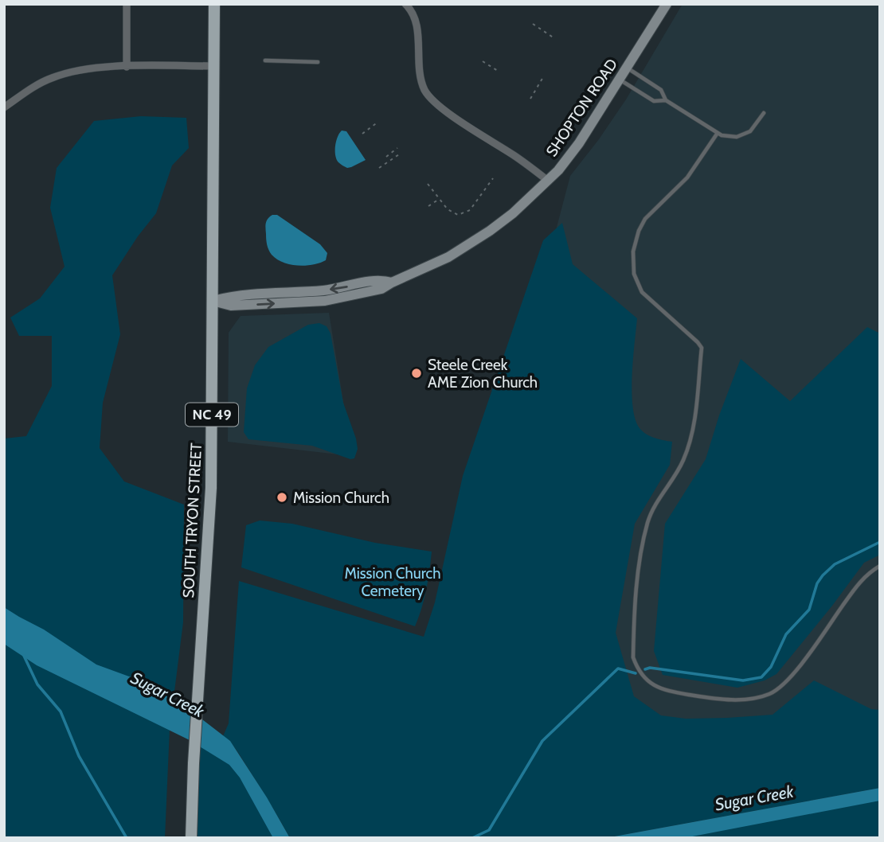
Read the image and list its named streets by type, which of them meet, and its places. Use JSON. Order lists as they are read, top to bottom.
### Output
{
  "streets": {
    "main road": ["NC 49", "SOUTH TRYON STREET"],
    "street": ["SHOPTON ROAD"]
  },
  "crossings": [
    ["SHOPTON ROAD", "SOUTH TRYON STREET"]
  ],
  "water": ["Sugar Creek"],
  "parks": ["Mission Church Cemetery"],
  "places": ["Steele Creek AME Zion Church", "Mission Church"]
}
